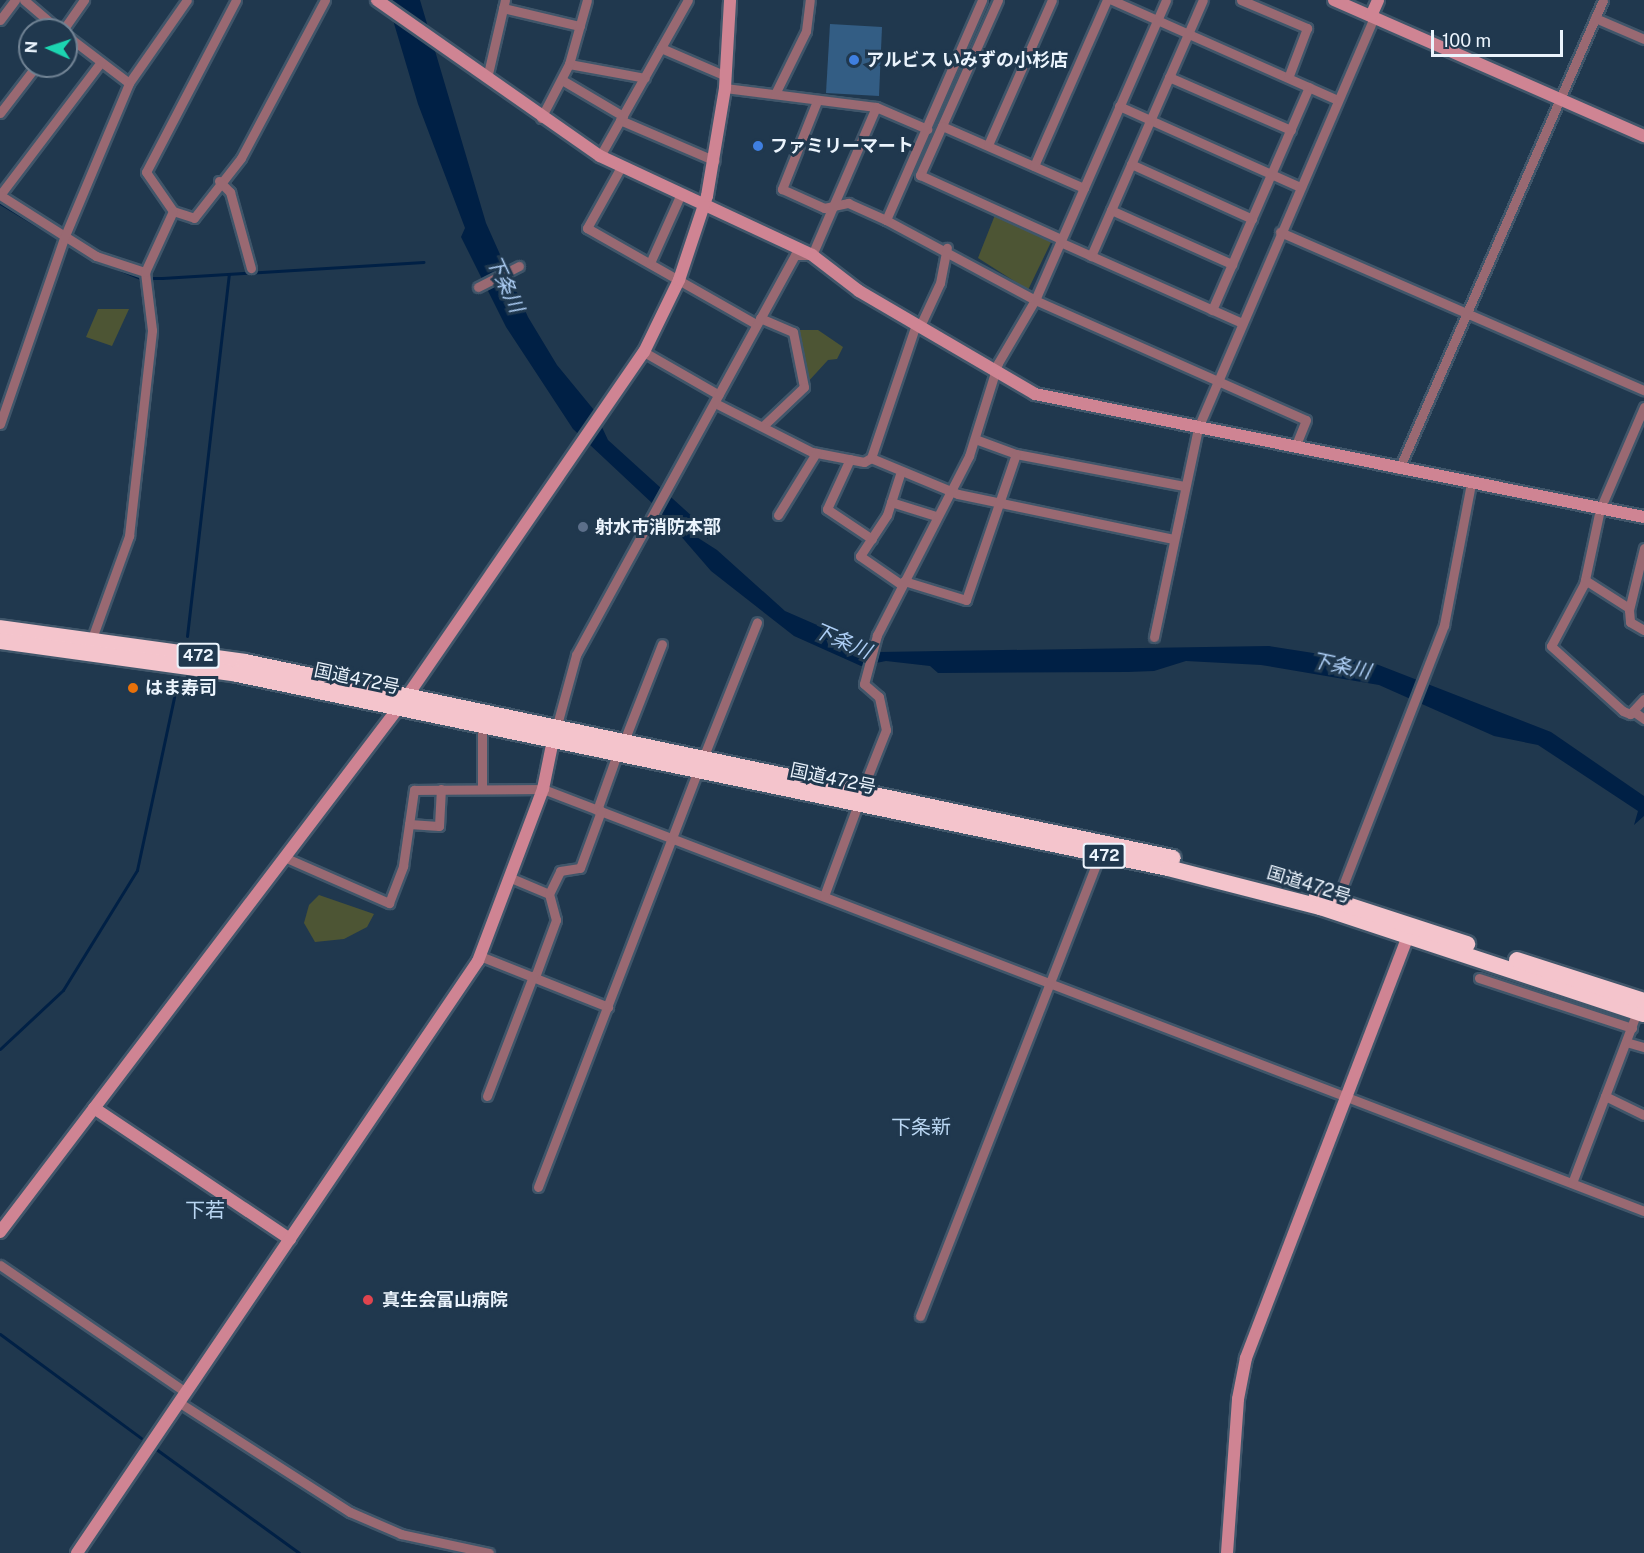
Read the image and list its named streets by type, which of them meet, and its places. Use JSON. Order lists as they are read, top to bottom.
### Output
{
  "streets": {
    "highway": ["472", "国道472号"]
  },
  "districts": ["下条新", "下若"],
  "water": ["下条川"],
  "places": [
    "アルビス いみずの小杉店",
    "ファミリーマート",
    "射水市消防本部",
    "はま寿司",
    "真生会富山病院"
  ],
  "scale_bar": "100 m",
  "north": "left"
}
